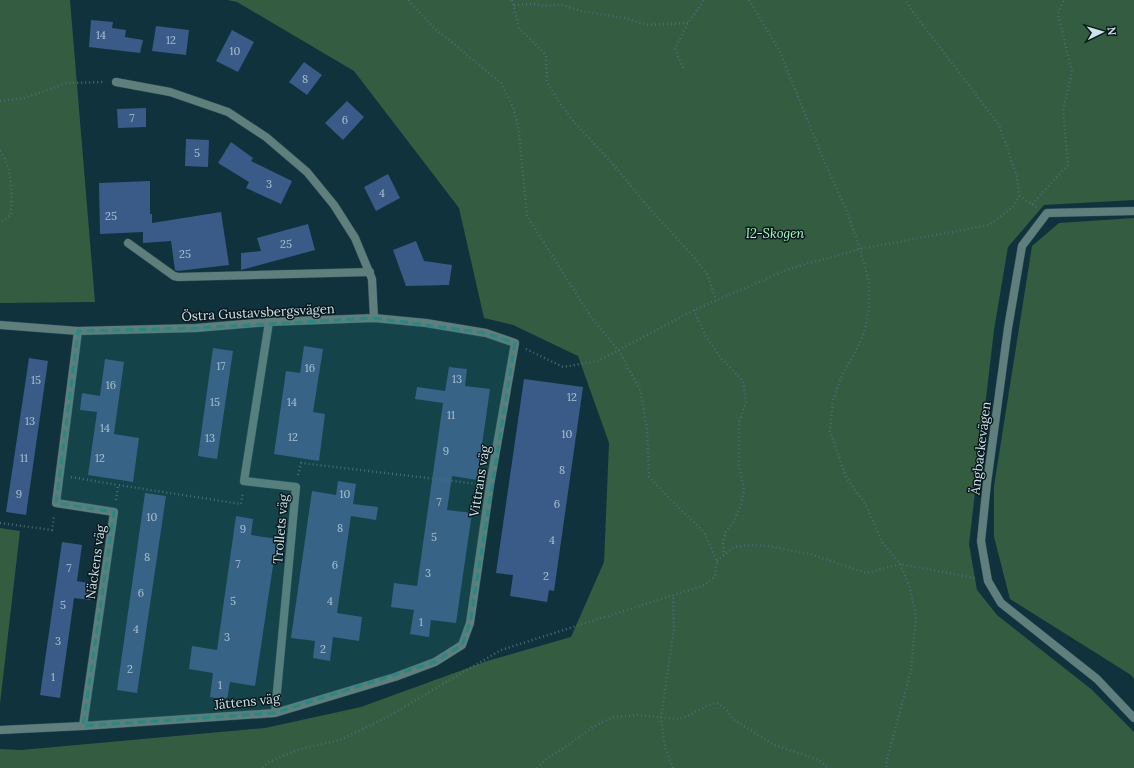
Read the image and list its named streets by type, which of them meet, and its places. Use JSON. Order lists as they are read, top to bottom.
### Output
{
  "streets": {
    "street": [
      "Östra Gustavsbergsvägen",
      "Ängbackevägen",
      "Vittrans väg",
      "Trollets väg",
      "Näckens väg",
      "Jättens väg"
    ]
  },
  "crossings": [
    ["Östra Gustavsbergsvägen", "Vittrans väg"],
    ["Vittrans väg", "Jättens väg"],
    ["Trollets väg", "Jättens väg"],
    ["Näckens väg", "Jättens väg"]
  ],
  "parks": ["I2-Skogen"],
  "house_numbers": [
    "14",
    "12",
    "10",
    "8",
    "7",
    "6",
    "5",
    "3",
    "4",
    "25",
    "25",
    "25",
    "17",
    "16",
    "13",
    "15",
    "16",
    "12",
    "15",
    "14",
    "11",
    "13",
    "14",
    "10",
    "12",
    "13",
    "9",
    "11",
    "12",
    "8",
    "9",
    "10",
    "7",
    "6",
    "10",
    "8",
    "9",
    "5",
    "4",
    "8",
    "7",
    "6",
    "7",
    "3",
    "2",
    "6",
    "5",
    "4",
    "5",
    "1",
    "4",
    "3",
    "3",
    "2",
    "2",
    "1",
    "1"
  ],
  "north": "right"
}
